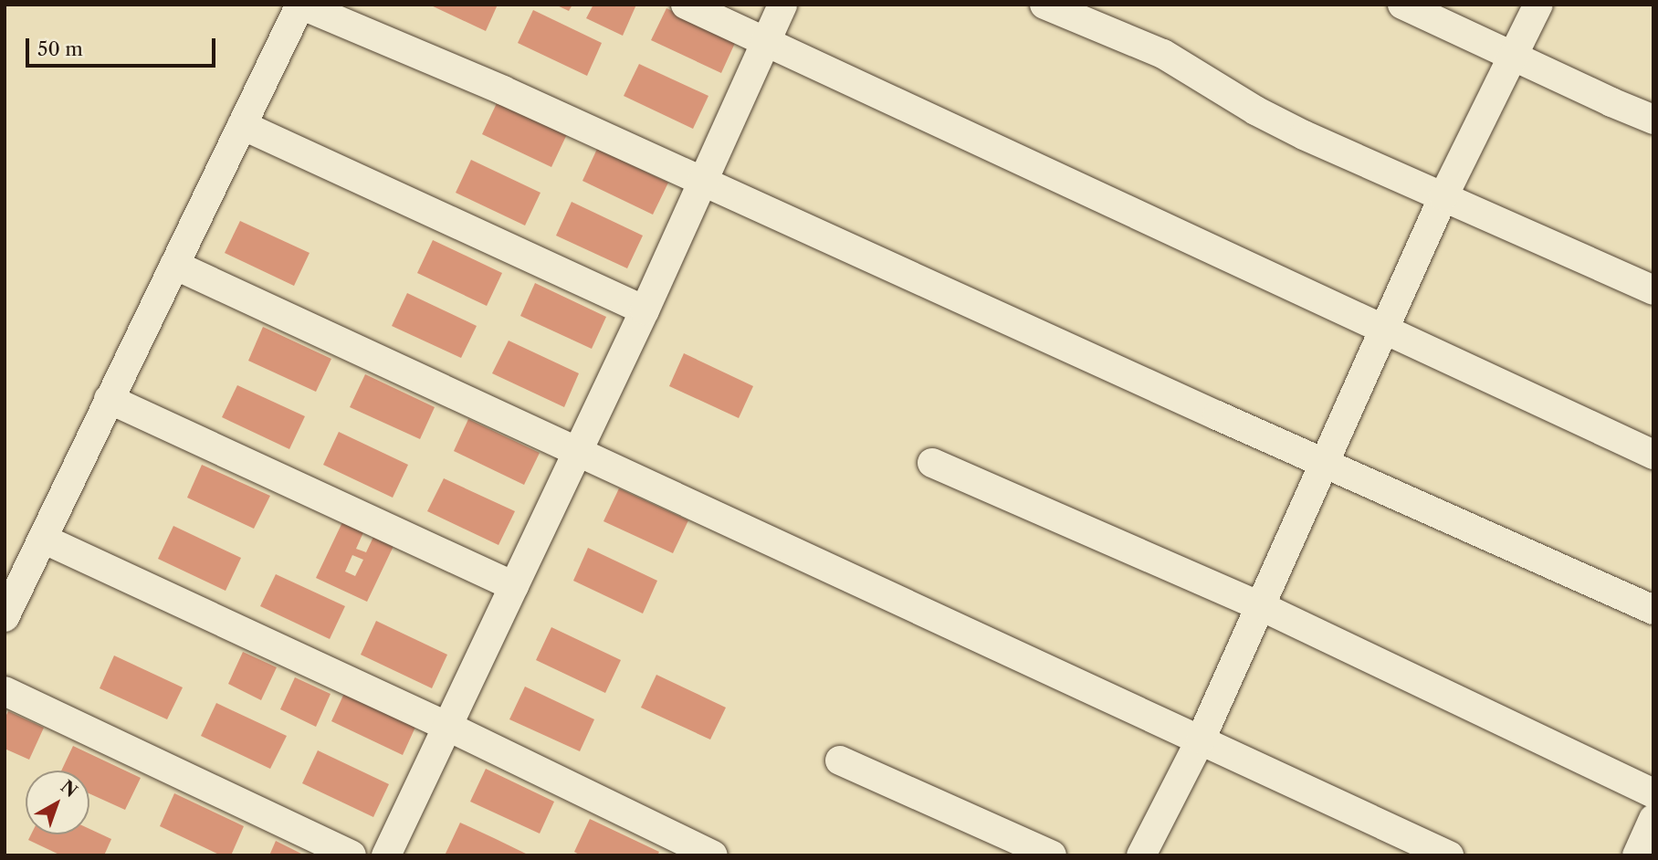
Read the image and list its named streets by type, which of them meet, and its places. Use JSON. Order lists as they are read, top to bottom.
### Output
{
  "scale_bar": "50 m",
  "north": "top right"
}
